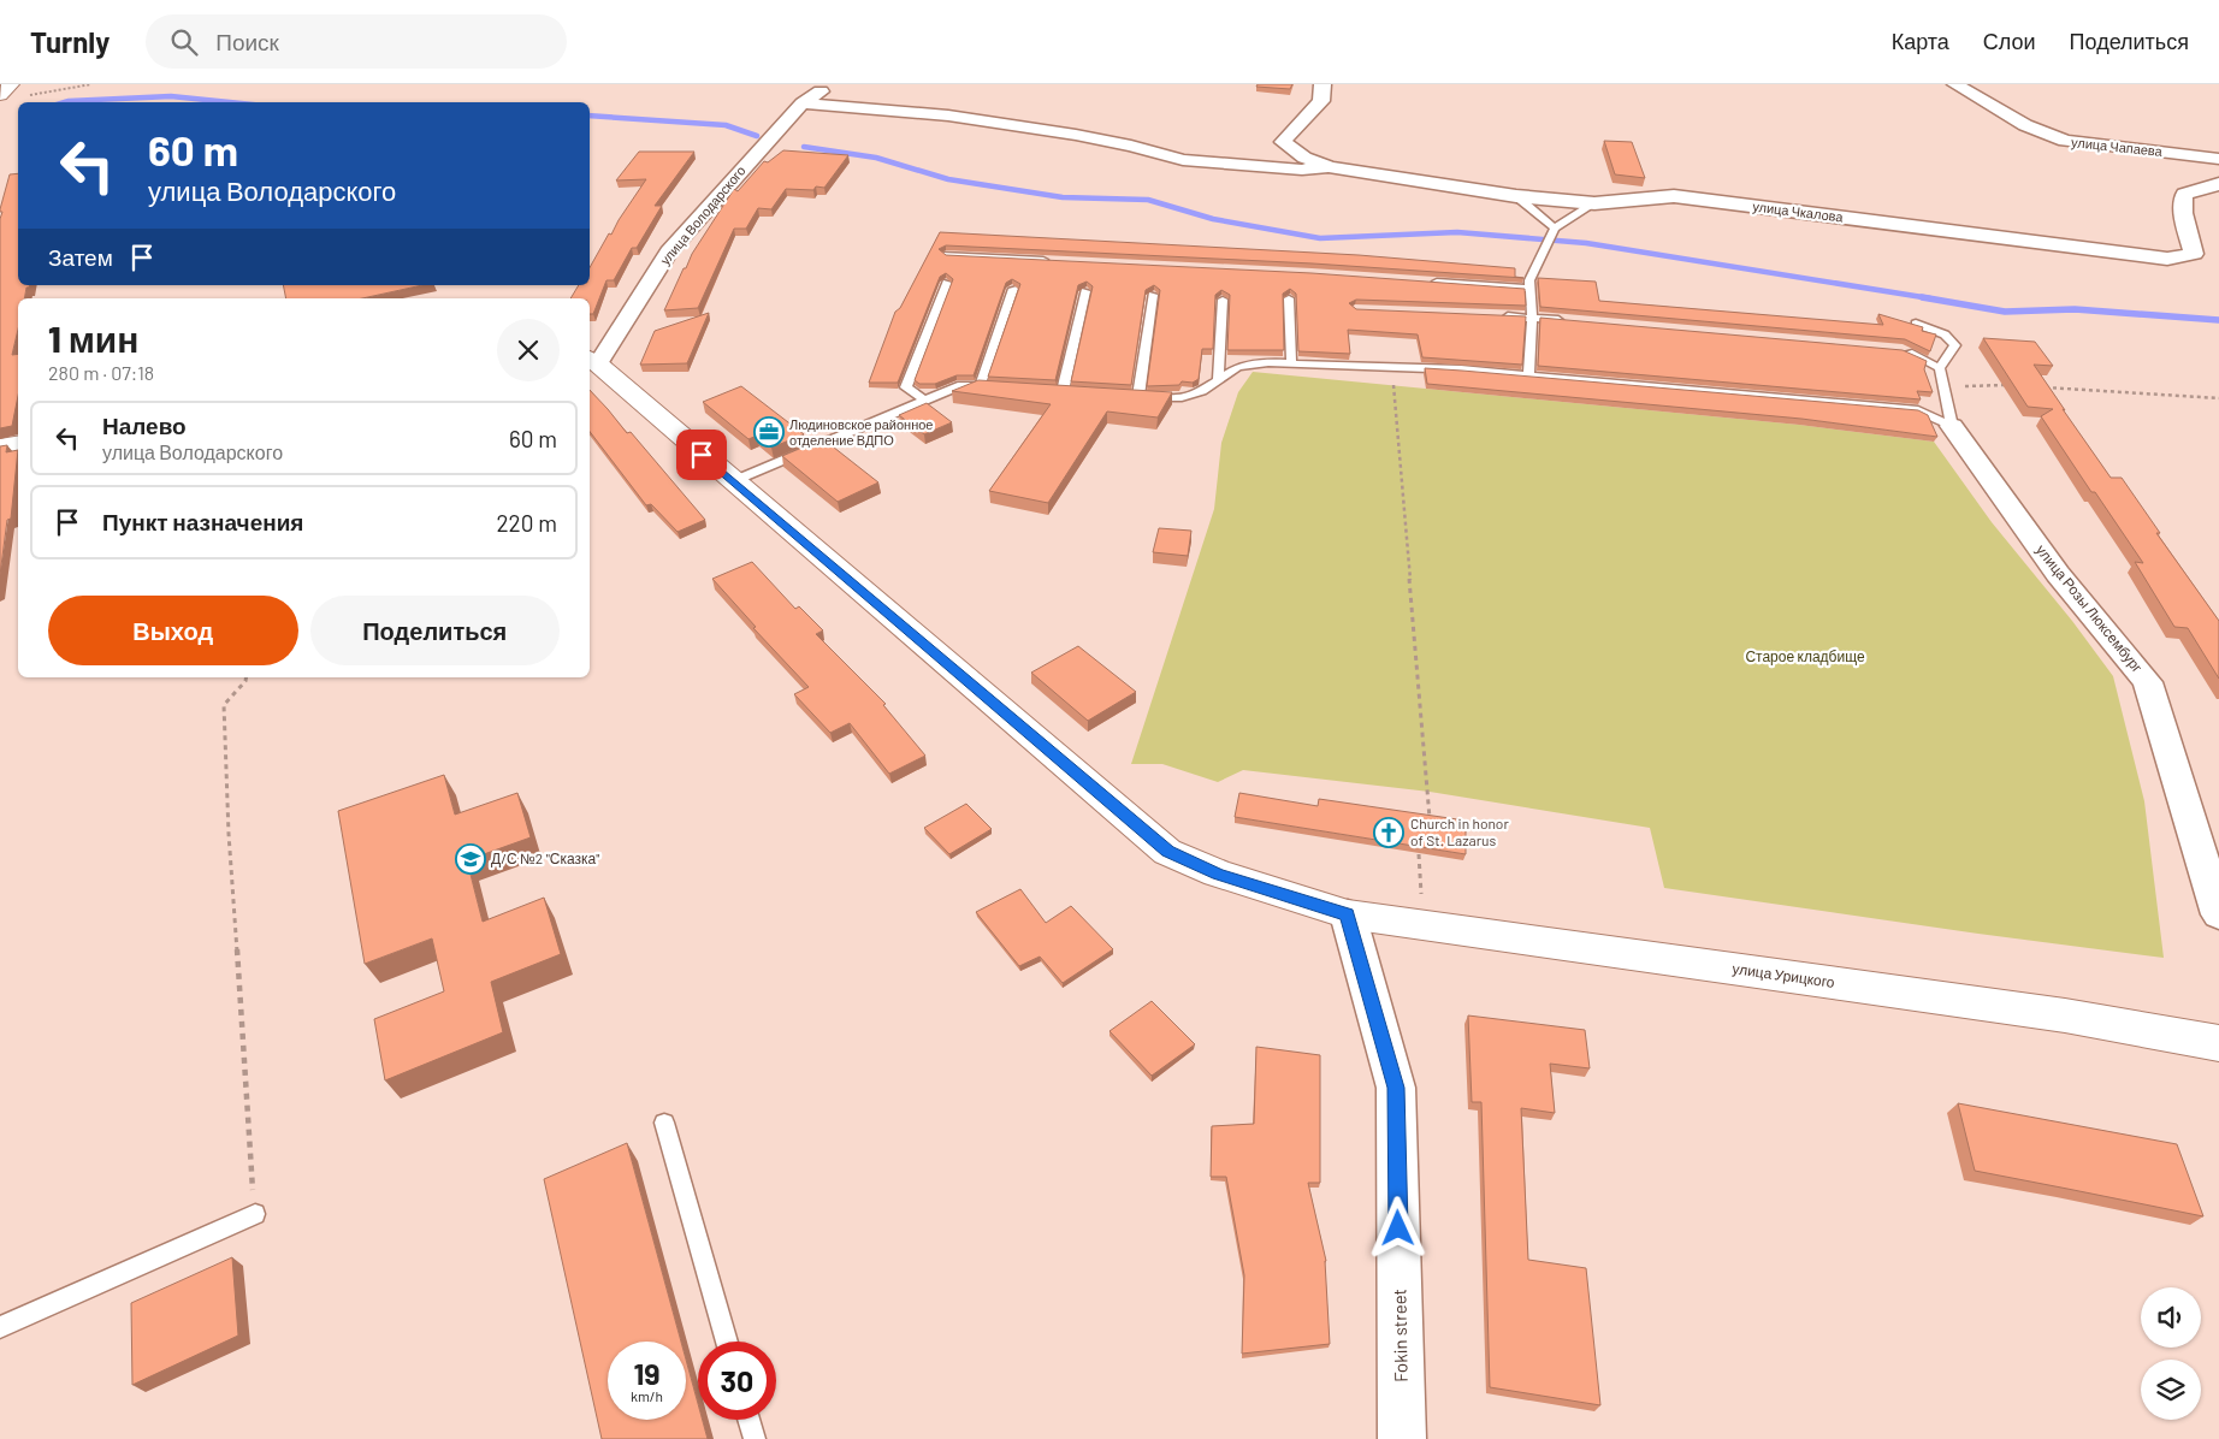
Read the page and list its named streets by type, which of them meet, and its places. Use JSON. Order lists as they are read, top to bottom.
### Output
{
  "streets": {
    "street": [
      "улица Чапаева",
      "улица Чкалова",
      "улица Володарского",
      "улица Розы Люксембург",
      "улица Урицкого",
      "Fokin street"
    ]
  },
  "crossings": [
    ["улица Володарского", "улица Урицкого"],
    ["улица Володарского", "Fokin street"],
    ["улица Урицкого", "Fokin street"]
  ],
  "parks": ["Старое кладбище"],
  "places": {
    "office": ["Людиновское районное отделение ВДПО"],
    "church": ["Church in honor of St. Lazarus"],
    "school or university": ["Д/С №2 \"Сказка\""]
  },
  "page": {
    "header": "Turnly",
    "search": "Поиск",
    "nav": ["Карта", "Слои", "Поделиться"],
    "turn": ["60 m", "улица Володарского"],
    "then": "Затем",
    "heading": ["1 мин", "280 m · 07:18"],
    "list": [
      {
        "name": "Налево",
        "note": "улица Володарского",
        "value": "60 m"
      },
      {
        "name": "Пункт назначения",
        "value": "220 m"
      }
    ],
    "buttons": ["Выход", "Поделиться"],
    "speed": "19 km/h",
    "limit": "30"
  }
}
